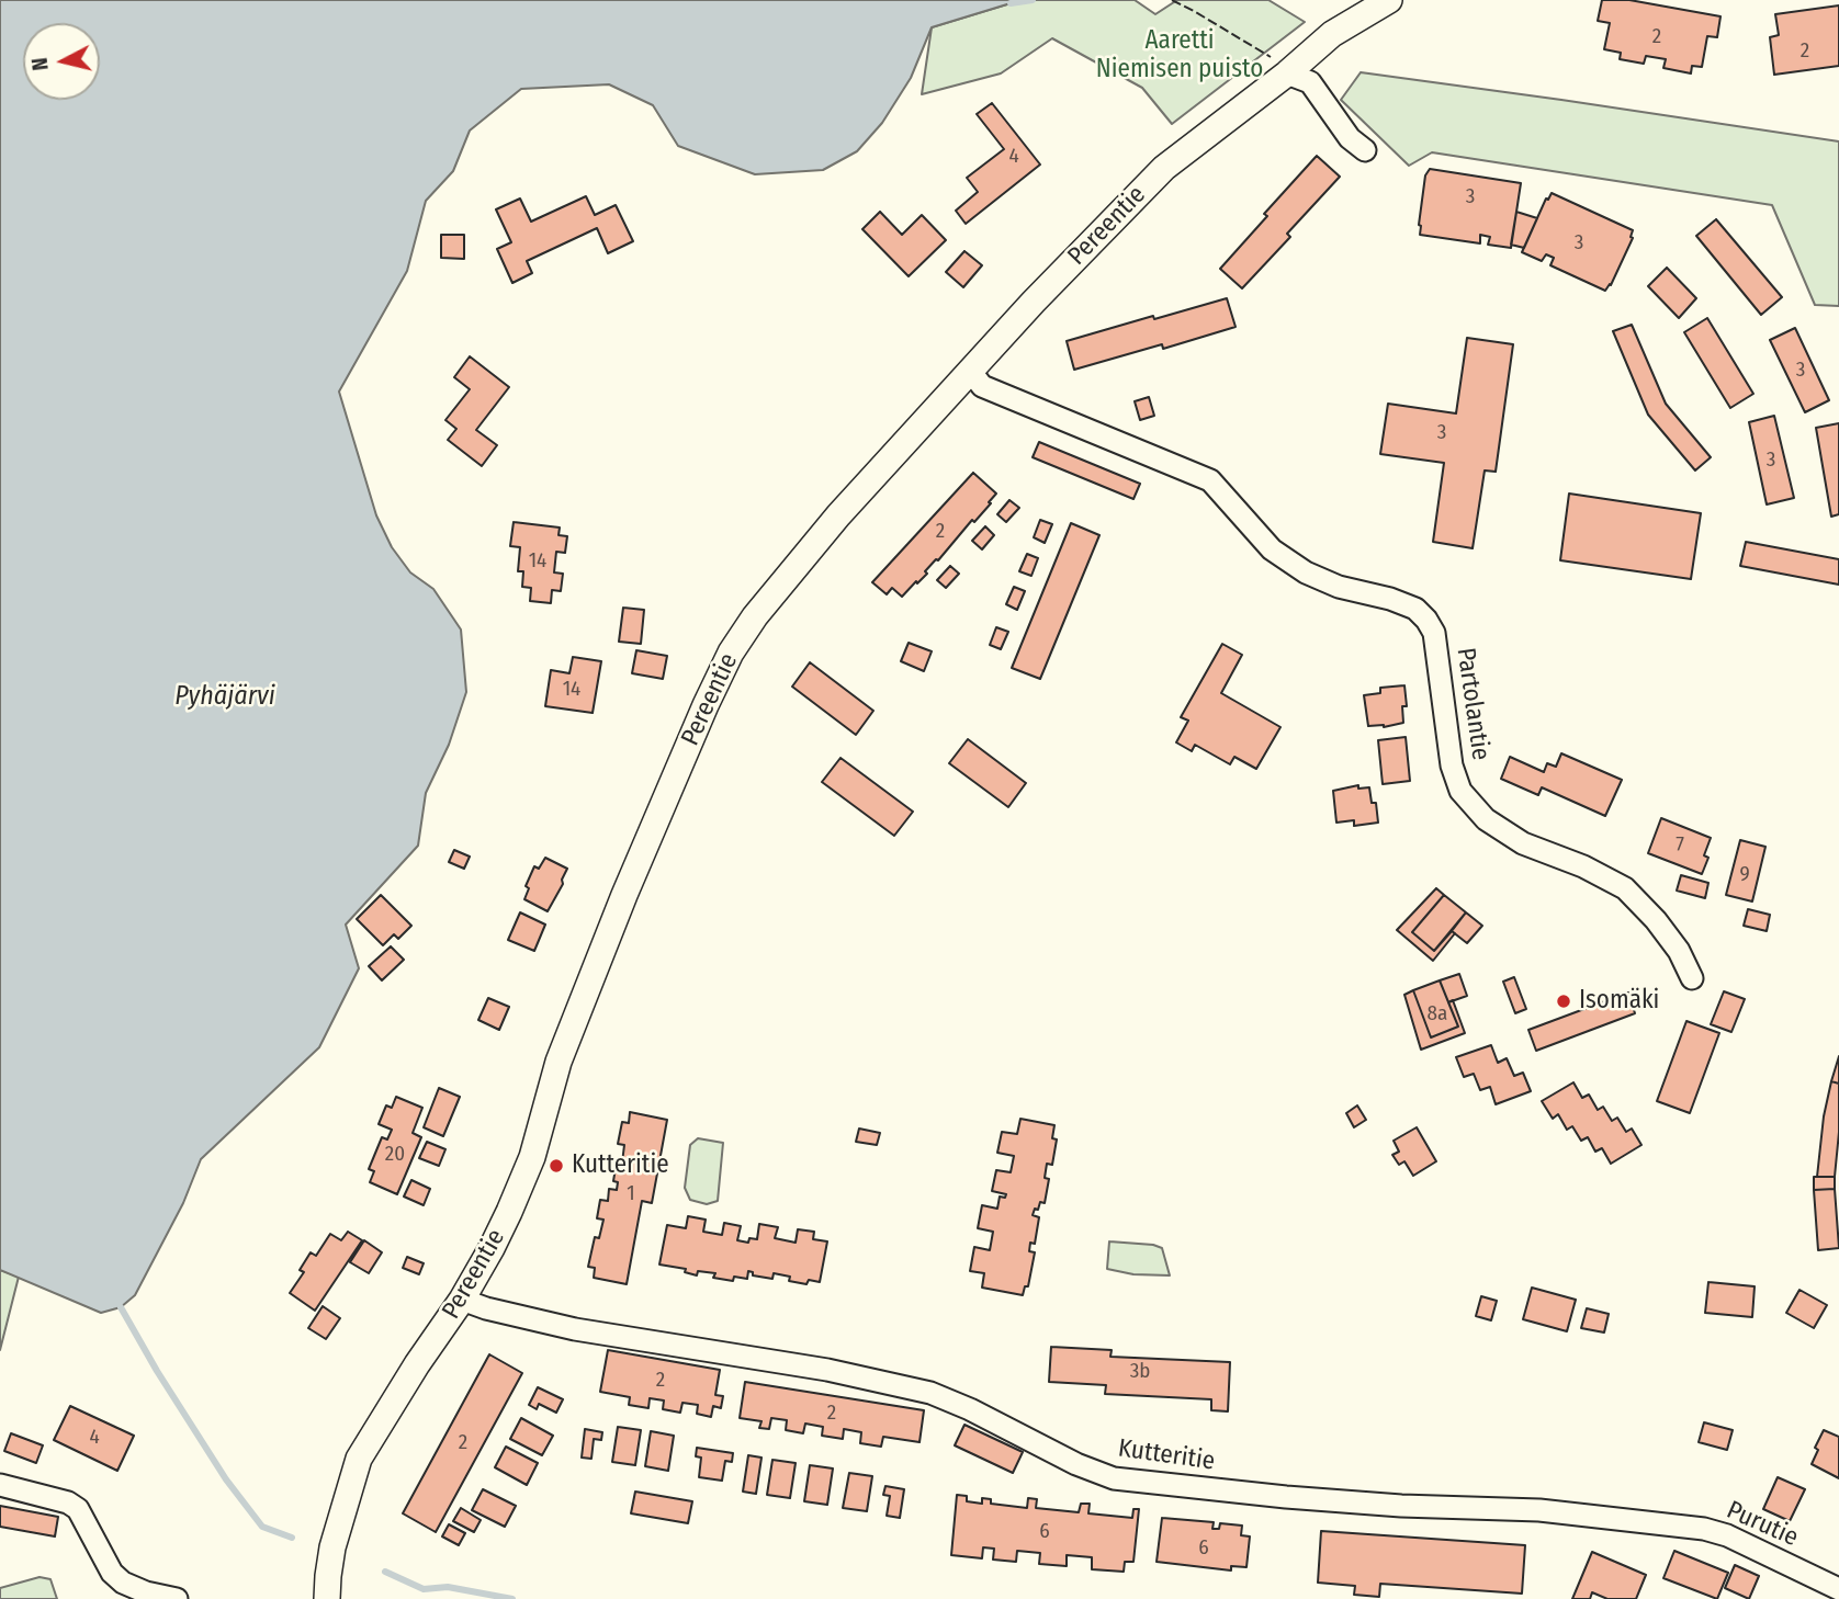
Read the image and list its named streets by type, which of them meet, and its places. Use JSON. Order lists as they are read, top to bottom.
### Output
{
  "streets": {
    "street": [
      "Pereentie",
      "Partolantie",
      "Kutteritie",
      "Purutie"
    ]
  },
  "crossings": [
    ["Pereentie", "Partolantie"],
    ["Pereentie", "Kutteritie"],
    ["Kutteritie", "Purutie"]
  ],
  "water": ["Pyhäjärvi"],
  "parks": ["Aaretti Niemisen puisto"],
  "places": ["Isomäki", "Kutteritie"],
  "house_numbers": [
    "2",
    "2",
    "4",
    "3",
    "3",
    "3",
    "3",
    "3",
    "2",
    "14",
    "14",
    "7",
    "9",
    "8a",
    "20",
    "1",
    "3b",
    "2",
    "2",
    "4",
    "2",
    "6",
    "6"
  ],
  "north": "left"
}
